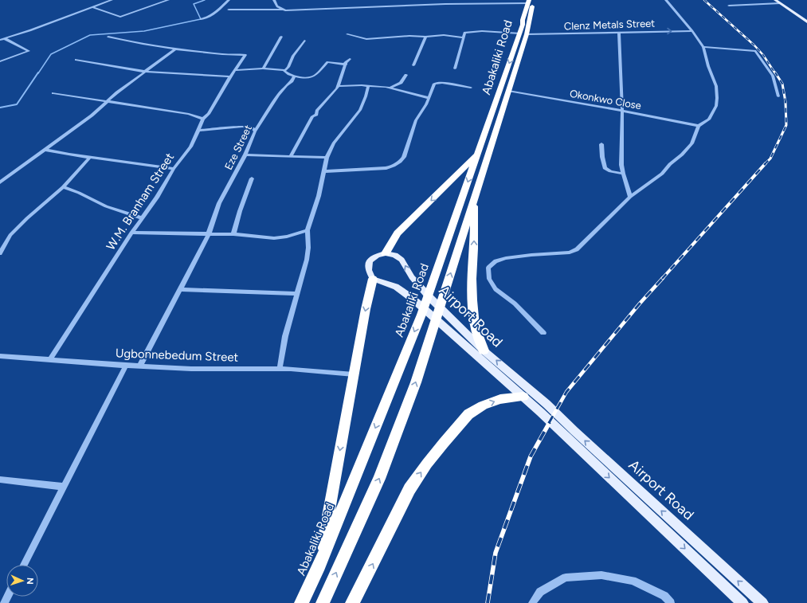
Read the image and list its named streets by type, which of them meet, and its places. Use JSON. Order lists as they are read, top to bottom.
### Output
{
  "streets": {
    "highway": ["Abakaliki Road"],
    "main road": ["Airport Road"],
    "street": [
      "Clenz Metals Street",
      "Okonkwo Close",
      "Eze Street",
      "W.M. Branham Street",
      "Ugbonnebedum Street"
    ]
  },
  "crossings": [
    ["Clenz Metals Street", "Abakaliki Road"],
    ["Abakaliki Road", "Okonkwo Close"],
    ["Eze Street", "Ugbonnebedum Street"],
    ["W.M. Branham Street", "Ugbonnebedum Street"]
  ],
  "north": "right"
}
